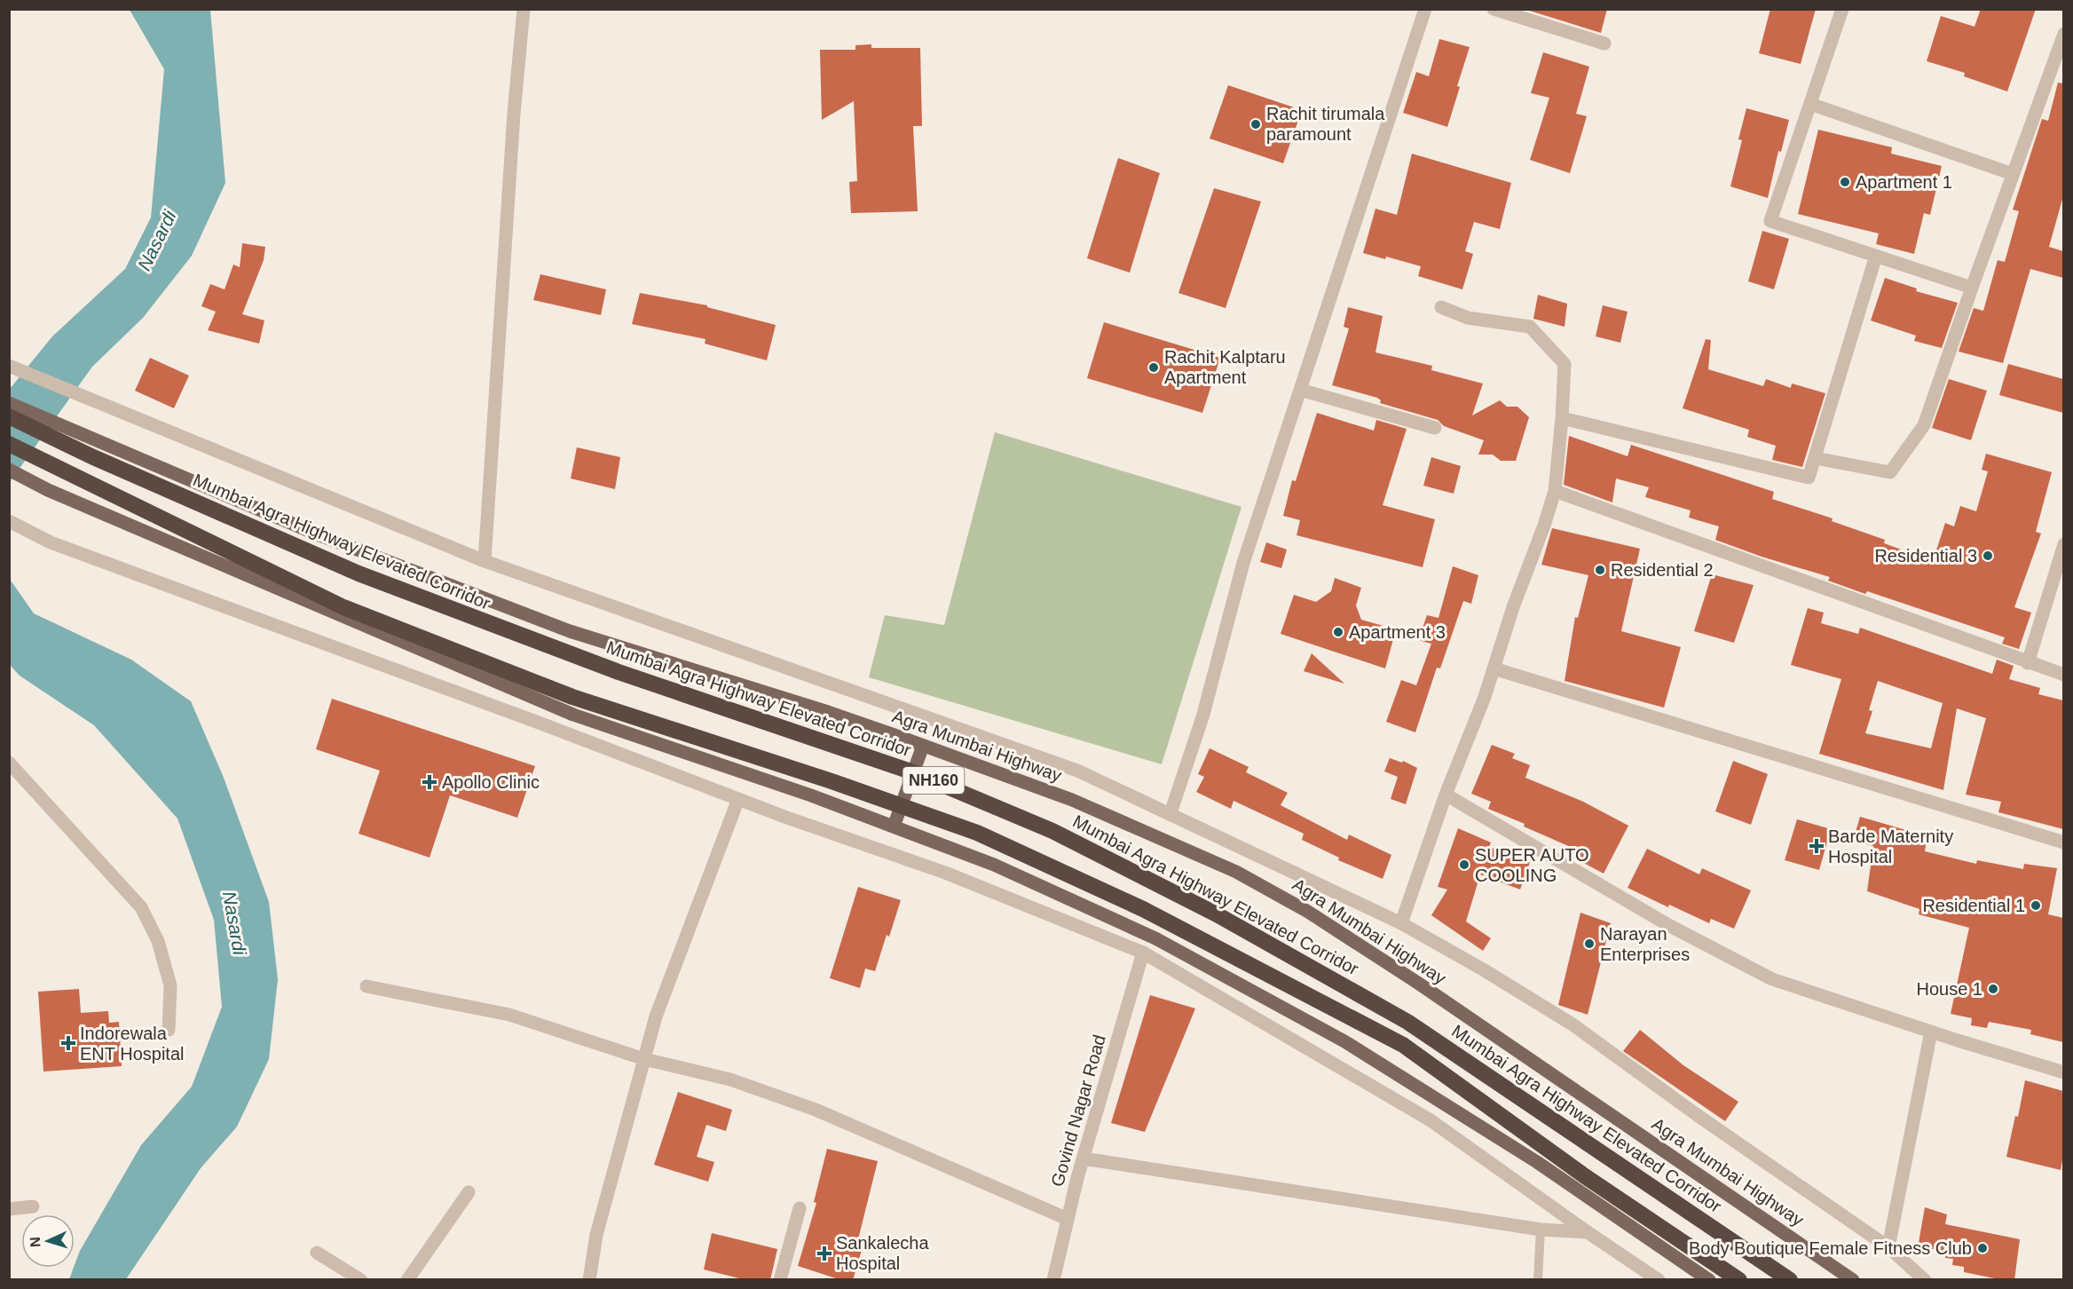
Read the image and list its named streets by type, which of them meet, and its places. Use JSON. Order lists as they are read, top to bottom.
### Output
{
  "streets": {
    "highway": ["Mumbai Agra Highway Elevated Corridor", "NH160"],
    "main road": ["Agra Mumbai Highway"],
    "street": ["Govind Nagar Road"]
  },
  "water": ["Nasardi"],
  "places": {
    "other": [
      "Rachit tirumala paramount",
      "Apartment 1",
      "Rachit Kalptaru Apartment",
      "Residential 3",
      "Residential 2",
      "Apartment 3",
      "SUPER AUTO COOLING",
      "Residential 1",
      "Narayan Enterprises",
      "House 1",
      "Body Boutique Female Fitness Club"
    ],
    "health": [
      "Apollo Clinic",
      "Barde Maternity Hospital",
      "Indorewala ENT Hospital",
      "Sankalecha Hospital"
    ]
  },
  "north": "left"
}
